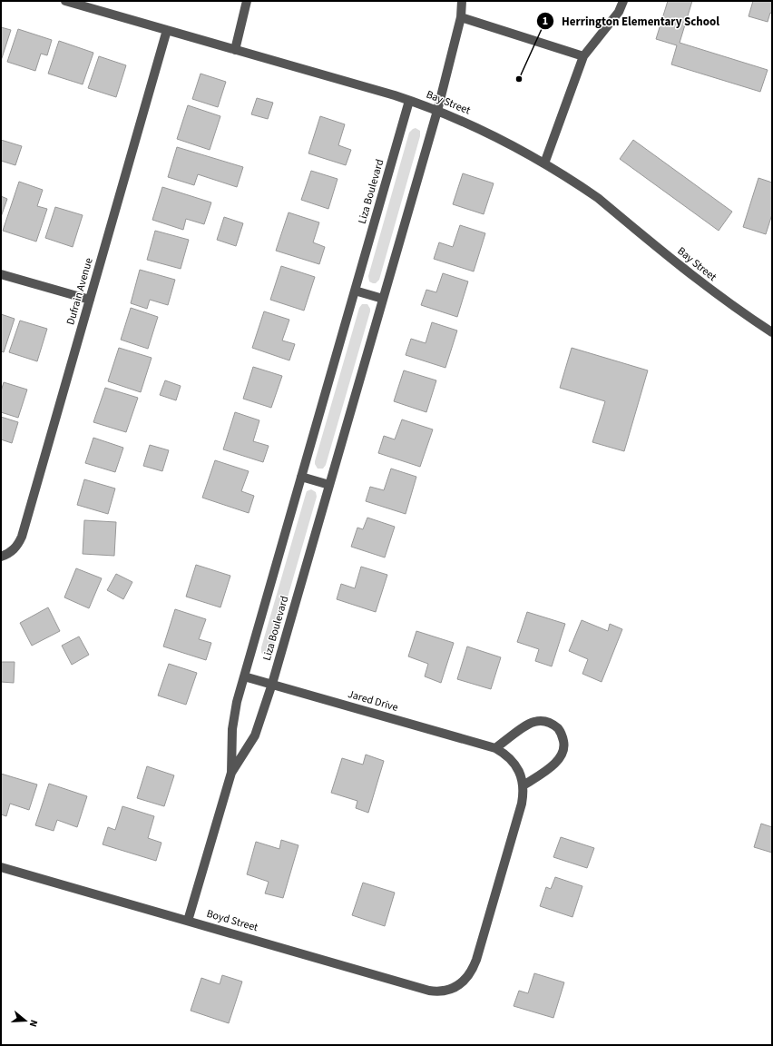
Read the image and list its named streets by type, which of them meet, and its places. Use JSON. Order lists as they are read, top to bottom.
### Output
{
  "streets": {
    "street": [
      "Bay Street",
      "Liza Boulevard",
      "Dufrain Avenue",
      "Jared Drive",
      "Boyd Street"
    ]
  },
  "crossings": [
    ["Bay Street", "Liza Boulevard"],
    ["Bay Street", "Dufrain Avenue"],
    ["Liza Boulevard", "Jared Drive"],
    ["Liza Boulevard", "Boyd Street"],
    ["Jared Drive", "Boyd Street"]
  ],
  "places": ["Herrington Elementary School"],
  "north": "right"
}
